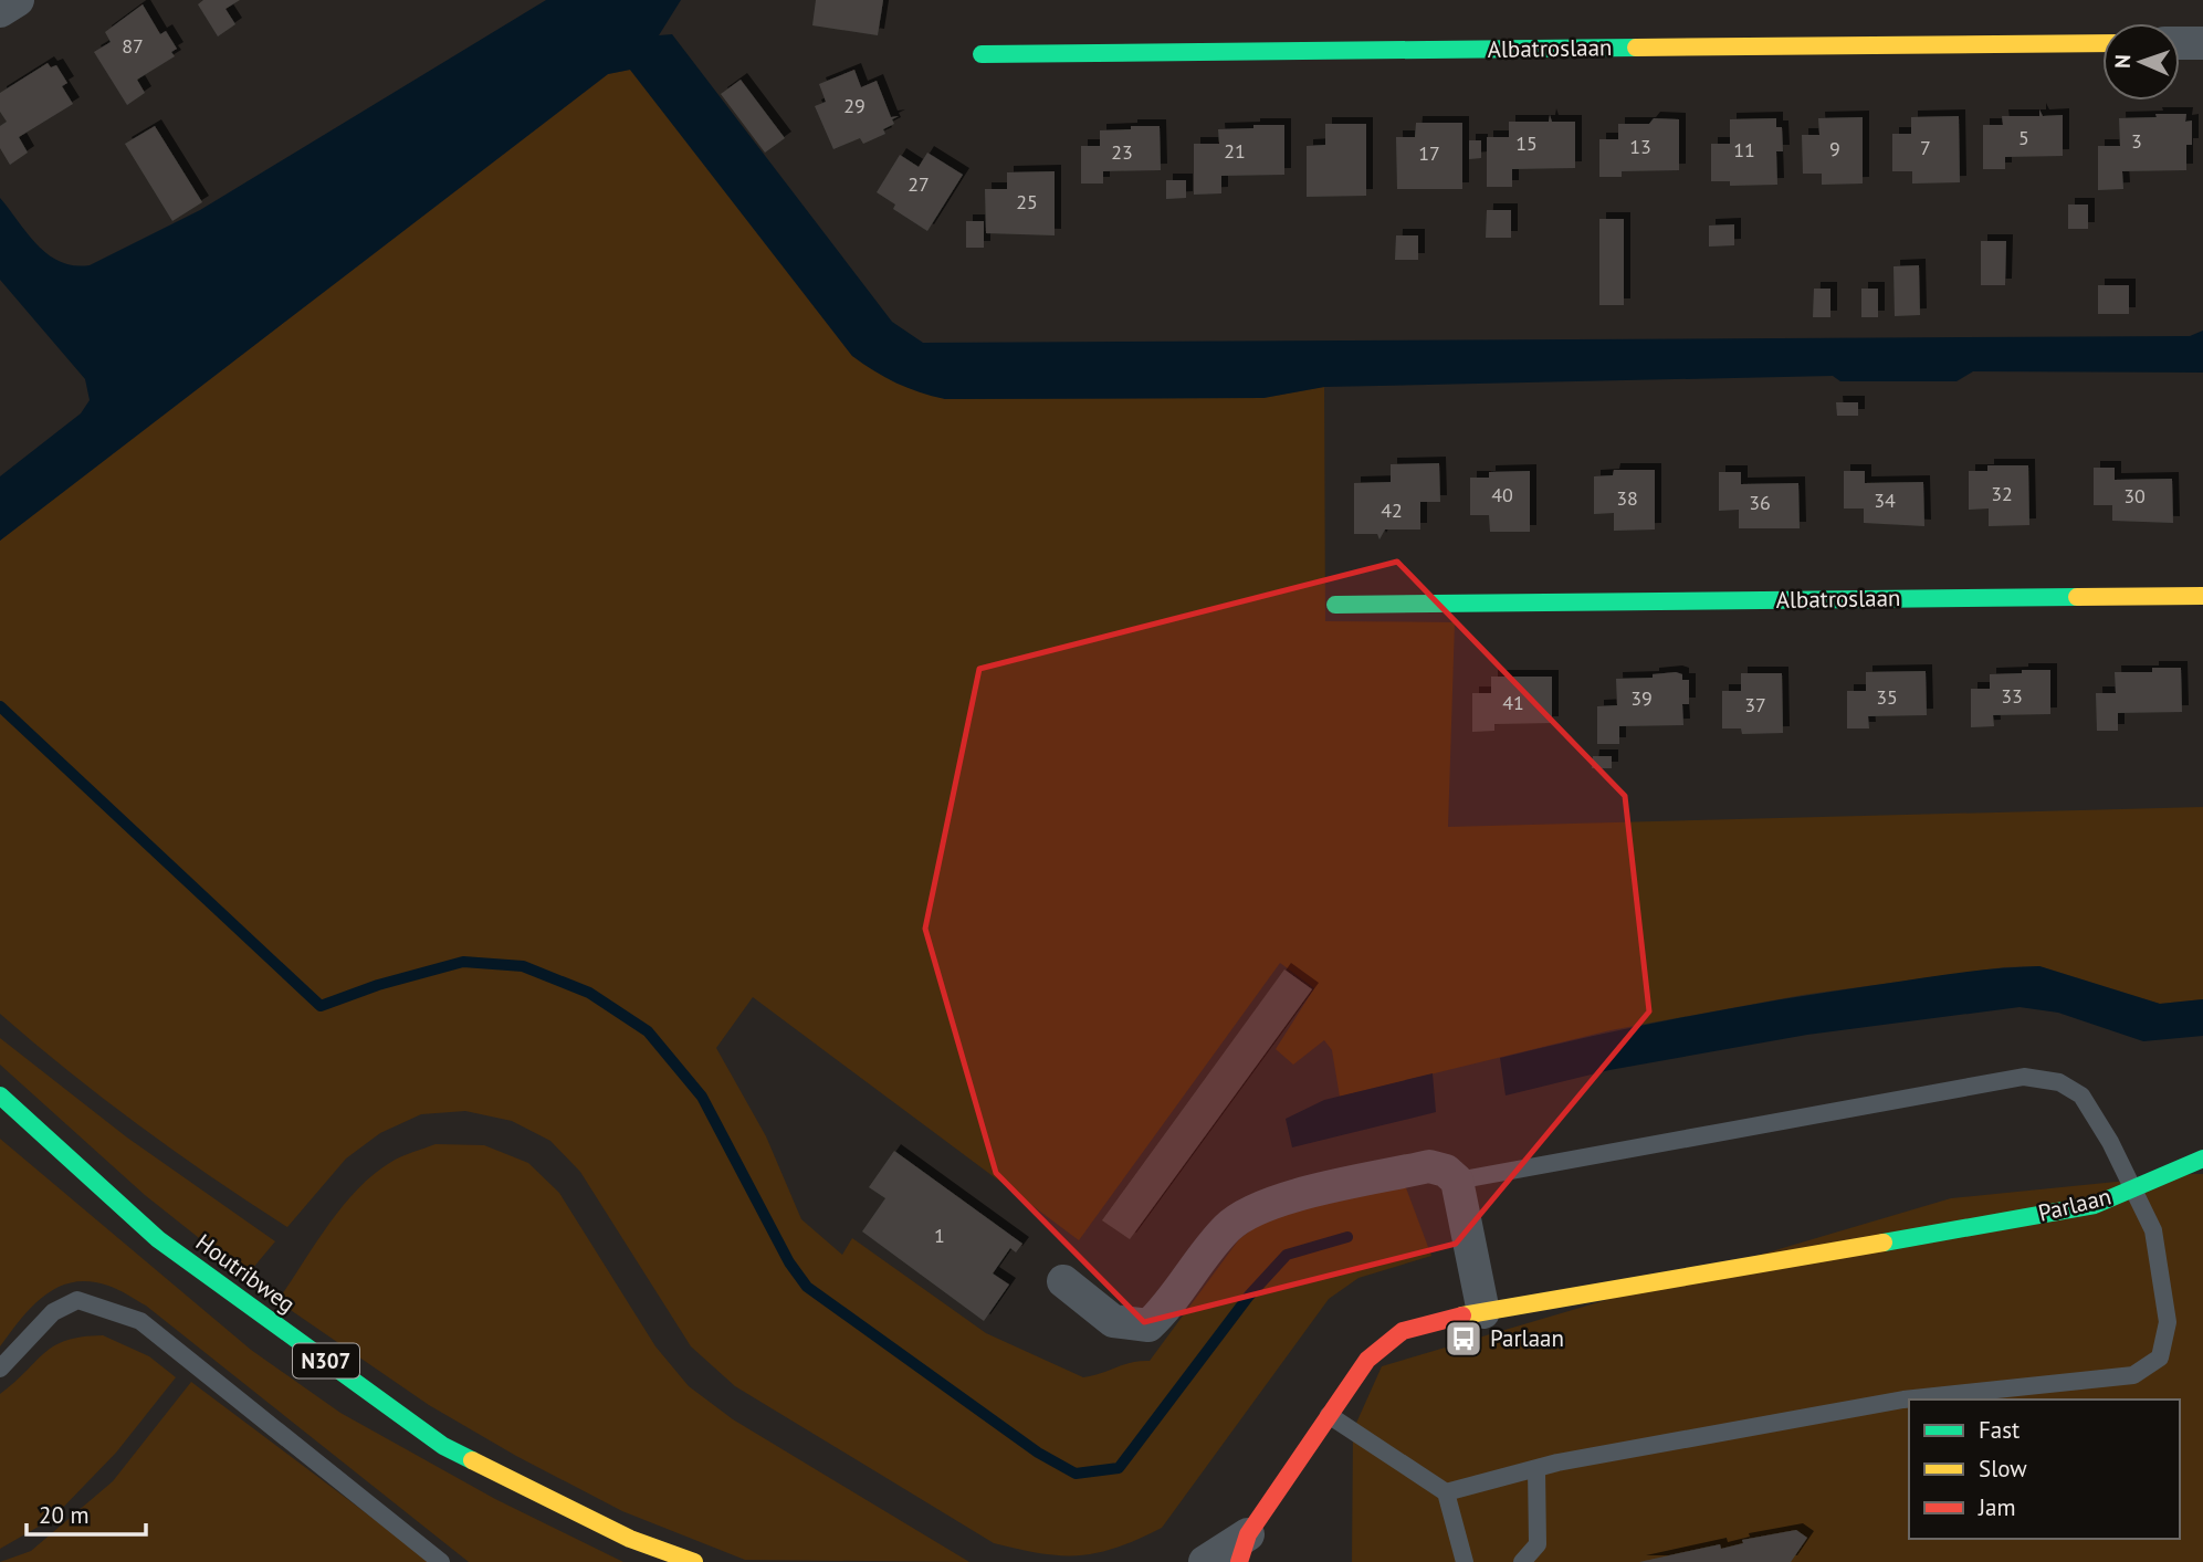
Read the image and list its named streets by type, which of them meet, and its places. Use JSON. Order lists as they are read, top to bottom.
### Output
{
  "streets": {
    "street": [
      "Albatroslaan",
      "Parlaan",
      "Houtribweg",
      "N307"
    ]
  },
  "places": {
    "bus stop": ["Parlaan"]
  },
  "house_numbers": [
    "87",
    "29",
    "5",
    "3",
    "15",
    "13",
    "7",
    "9",
    "11",
    "21",
    "23",
    "17",
    "27",
    "25",
    "32",
    "40",
    "30",
    "38",
    "34",
    "36",
    "42",
    "33",
    "35",
    "39",
    "41",
    "37",
    "1"
  ],
  "legend": ["Fast", "Slow", "Jam"],
  "scale_bar": "20 m",
  "north": "left"
}
